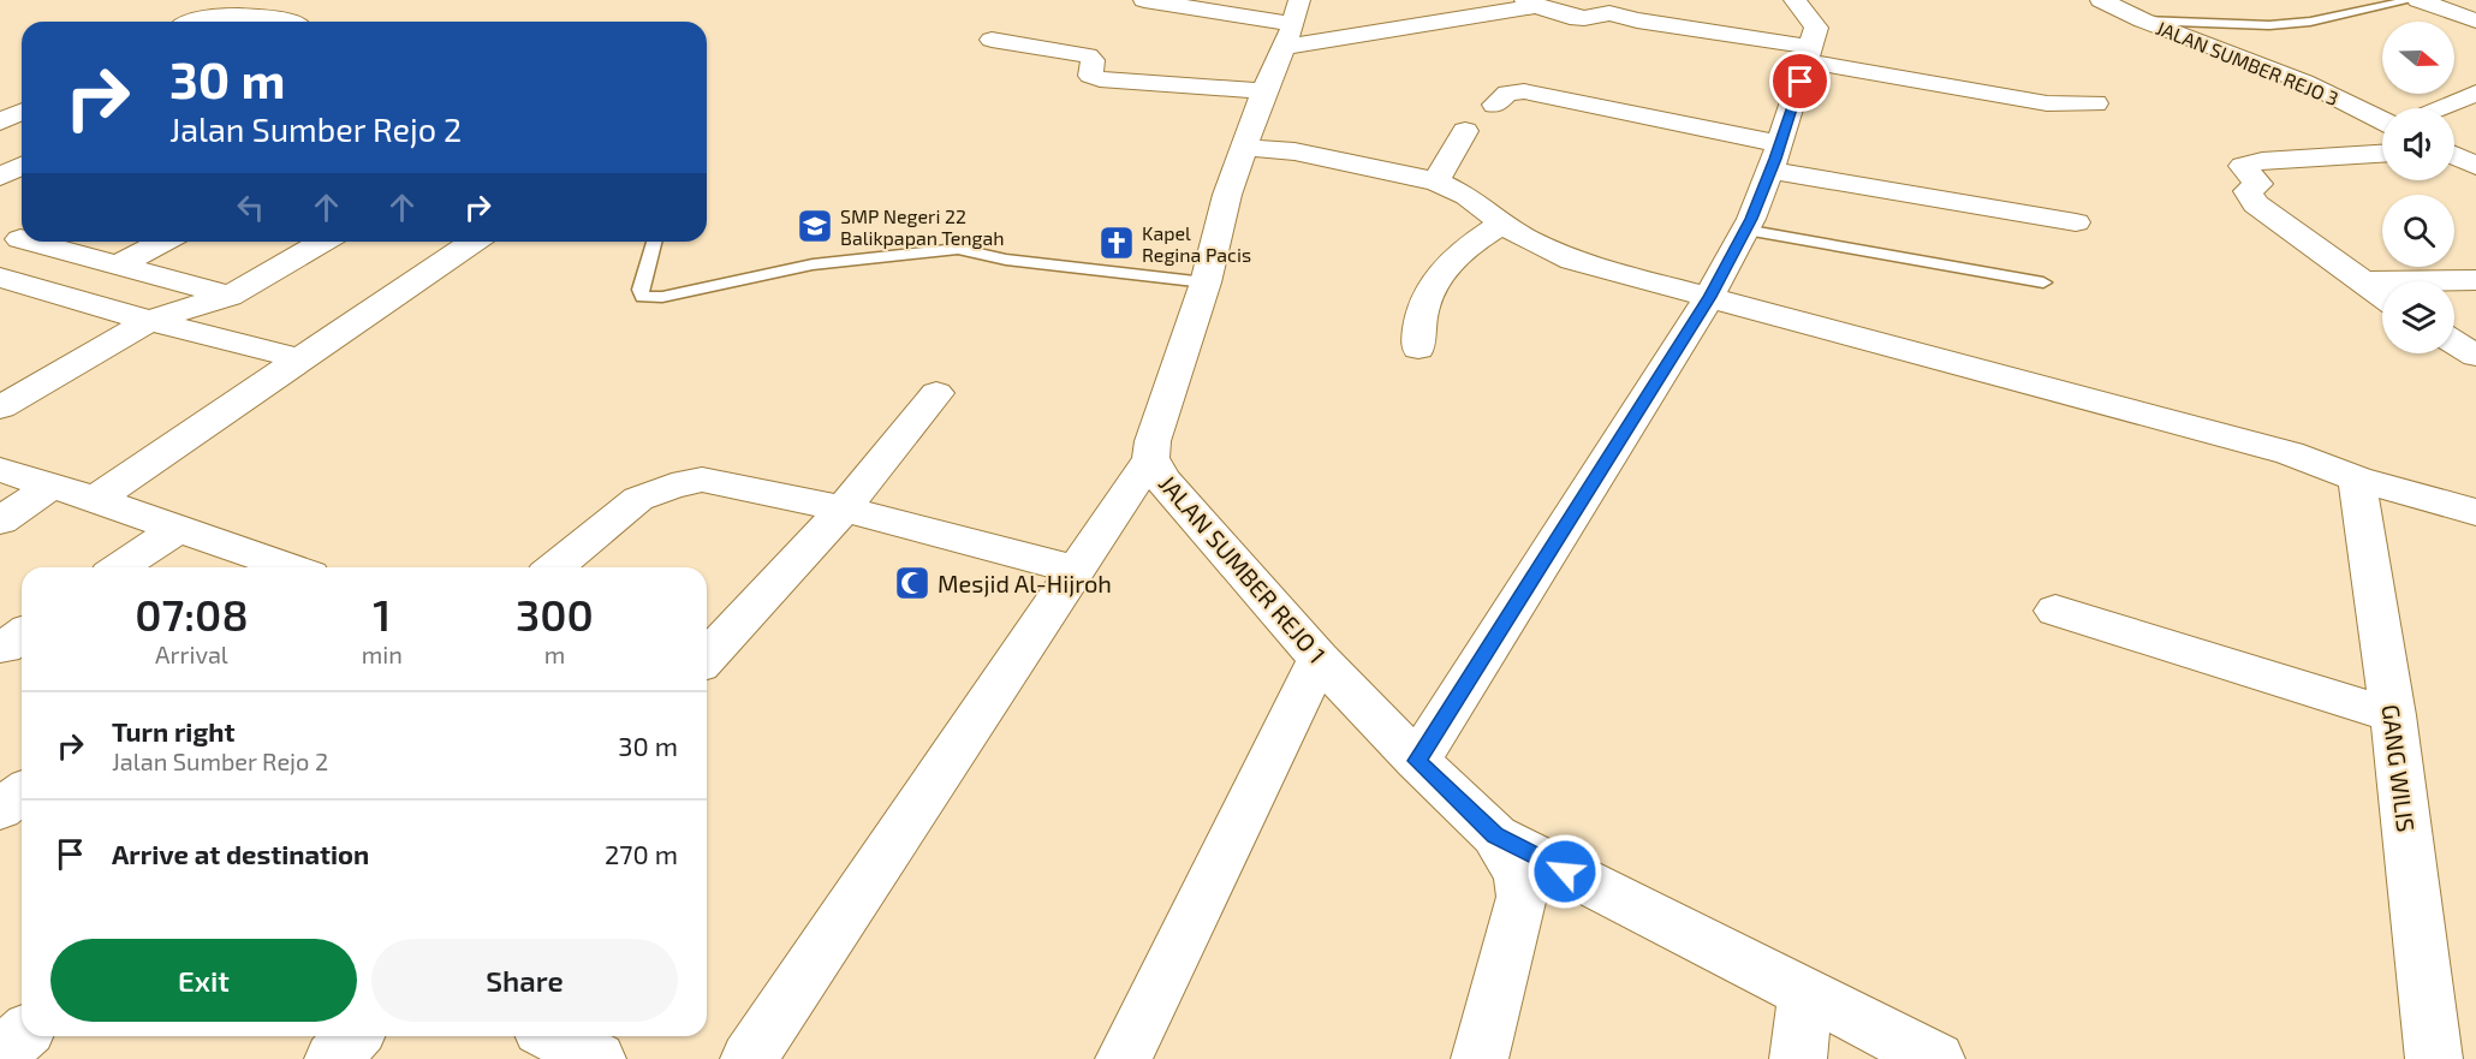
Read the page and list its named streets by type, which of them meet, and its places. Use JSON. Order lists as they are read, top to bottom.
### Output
{
  "streets": {
    "street": ["JALAN SUMBER REJO 3", "JALAN SUMBER REJO 1", "GANG WILIS"]
  },
  "places": {
    "school or university": ["SMP Negeri 22 Balikpapan Tengah"],
    "church": ["Kapel Regina Pacis"],
    "mosque": ["Mesjid Al-Hijroh"]
  },
  "north": "right",
  "page": {
    "turn": ["30 m", "Jalan Sumber Rejo 2"],
    "eta": [
      "07:08",
      "Arrival",
      "1",
      "min",
      "300",
      "m"
    ],
    "list": [
      {
        "name": "Turn right",
        "note": "Jalan Sumber Rejo 2",
        "value": "30 m"
      },
      {
        "name": "Arrive at destination",
        "value": "270 m"
      }
    ],
    "buttons": ["Exit", "Share"]
  }
}
